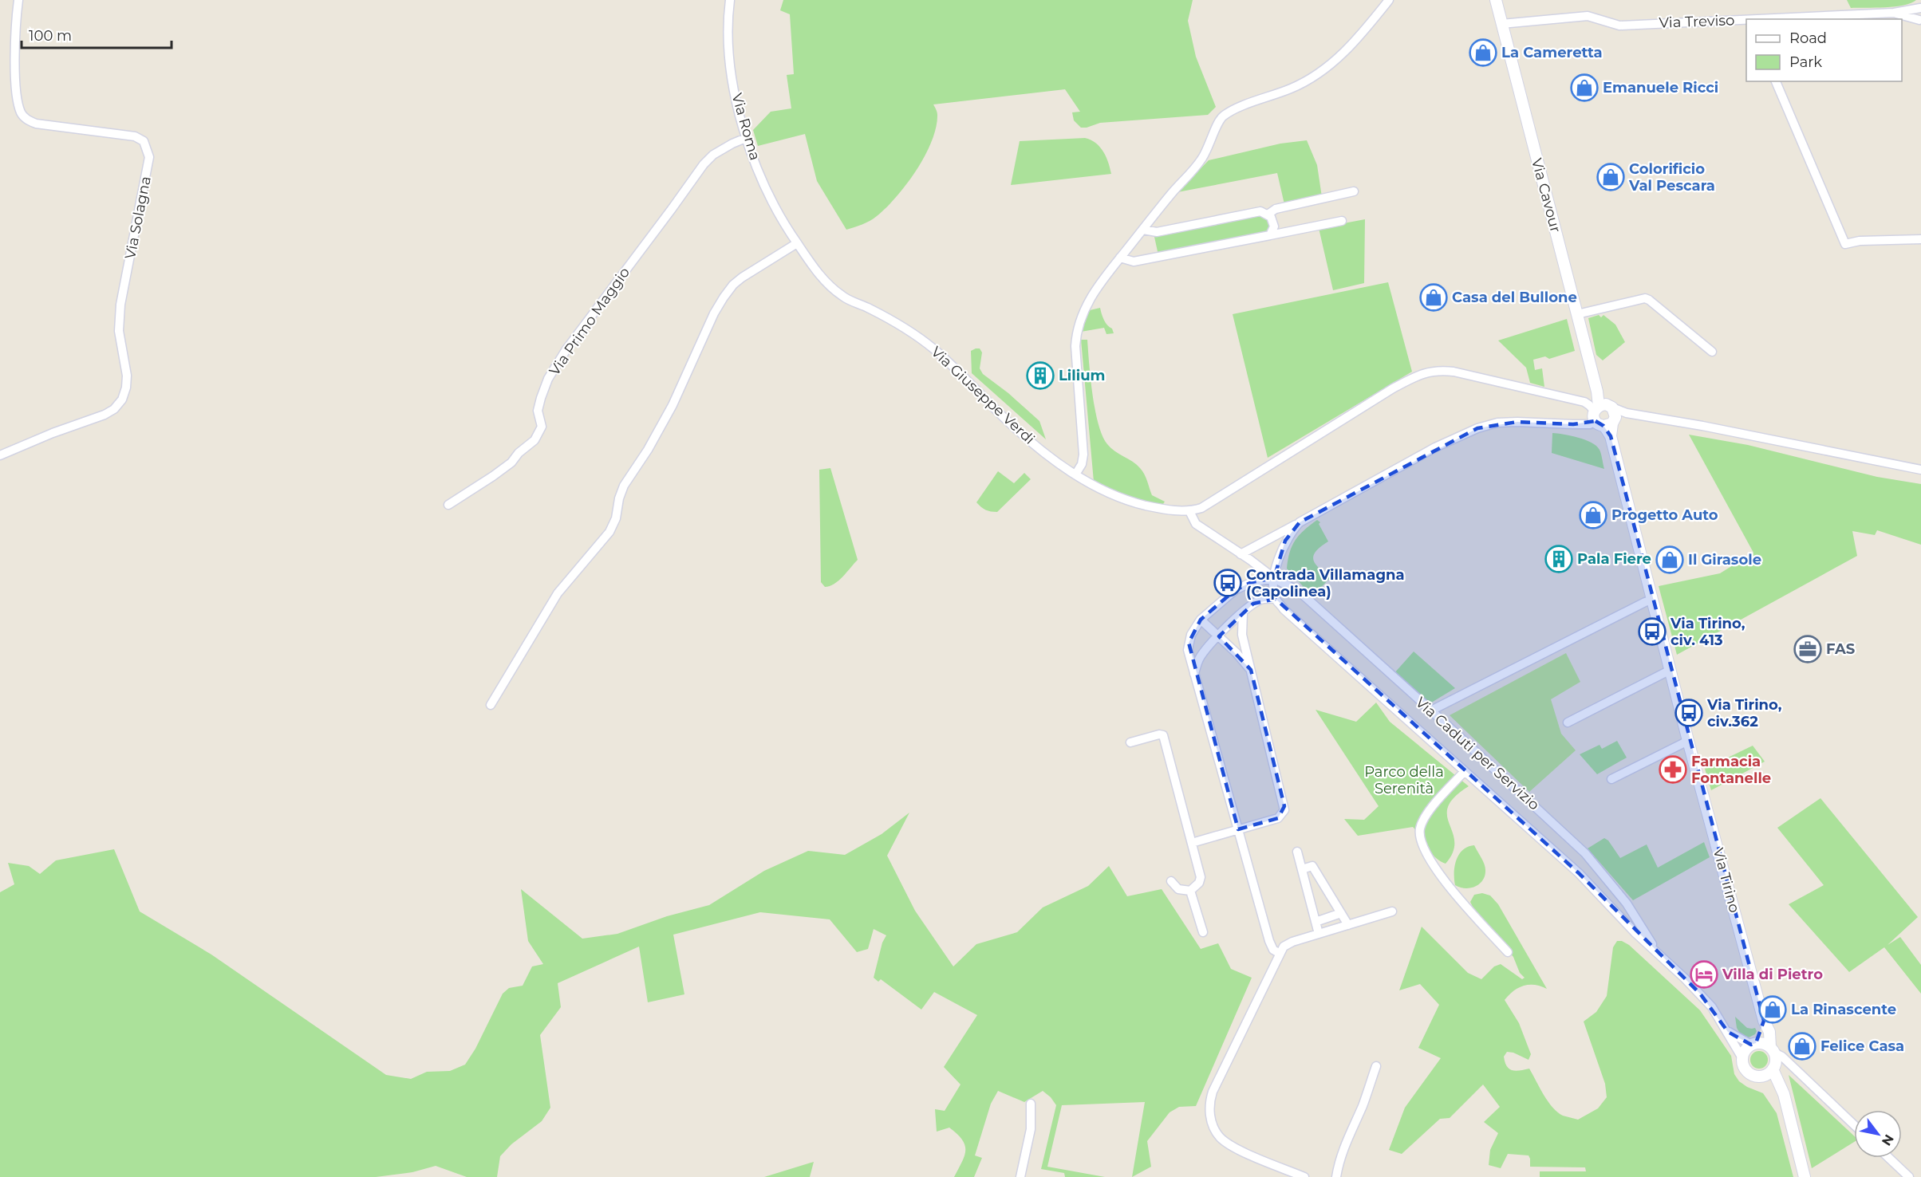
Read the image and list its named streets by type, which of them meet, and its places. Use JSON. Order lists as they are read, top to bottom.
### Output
{
  "streets": {
    "street": [
      "Via Treviso",
      "Via Roma",
      "Via Cavour",
      "Via Solagna",
      "Via Primo Maggio",
      "Via Giuseppe Verdi",
      "Via Caduti per Servizio",
      "Via Tirino"
    ]
  },
  "crossings": [
    ["Via Treviso", "Via Cavour"],
    ["Via Roma", "Via Primo Maggio"],
    ["Via Roma", "Via Giuseppe Verdi"],
    ["Via Cavour", "Via Tirino"],
    ["Via Giuseppe Verdi", "Via Caduti per Servizio"],
    ["Via Caduti per Servizio", "Via Tirino"]
  ],
  "parks": ["Parco della Serenità"],
  "places": {
    "shop": [
      "La Cameretta",
      "Emanuele Ricci",
      "Colorificio Val Pescara",
      "Casa del Bullone",
      "Progetto Auto",
      "Il Girasole",
      "La Rinascente",
      "Felice Casa"
    ],
    "building": ["Lilium", "Pala Fiere"],
    "bus stop": ["Contrada Villamagna (Capolinea)", "Via Tirino, civ. 413", "Via Tirino, civ.362"],
    "office": ["FAS"],
    "pharmacy": ["Farmacia Fontanelle"],
    "hotel": ["Villa di Pietro"]
  },
  "legend": ["Road", "Park"],
  "scale_bar": "100 m",
  "north": "bottom right"
}
